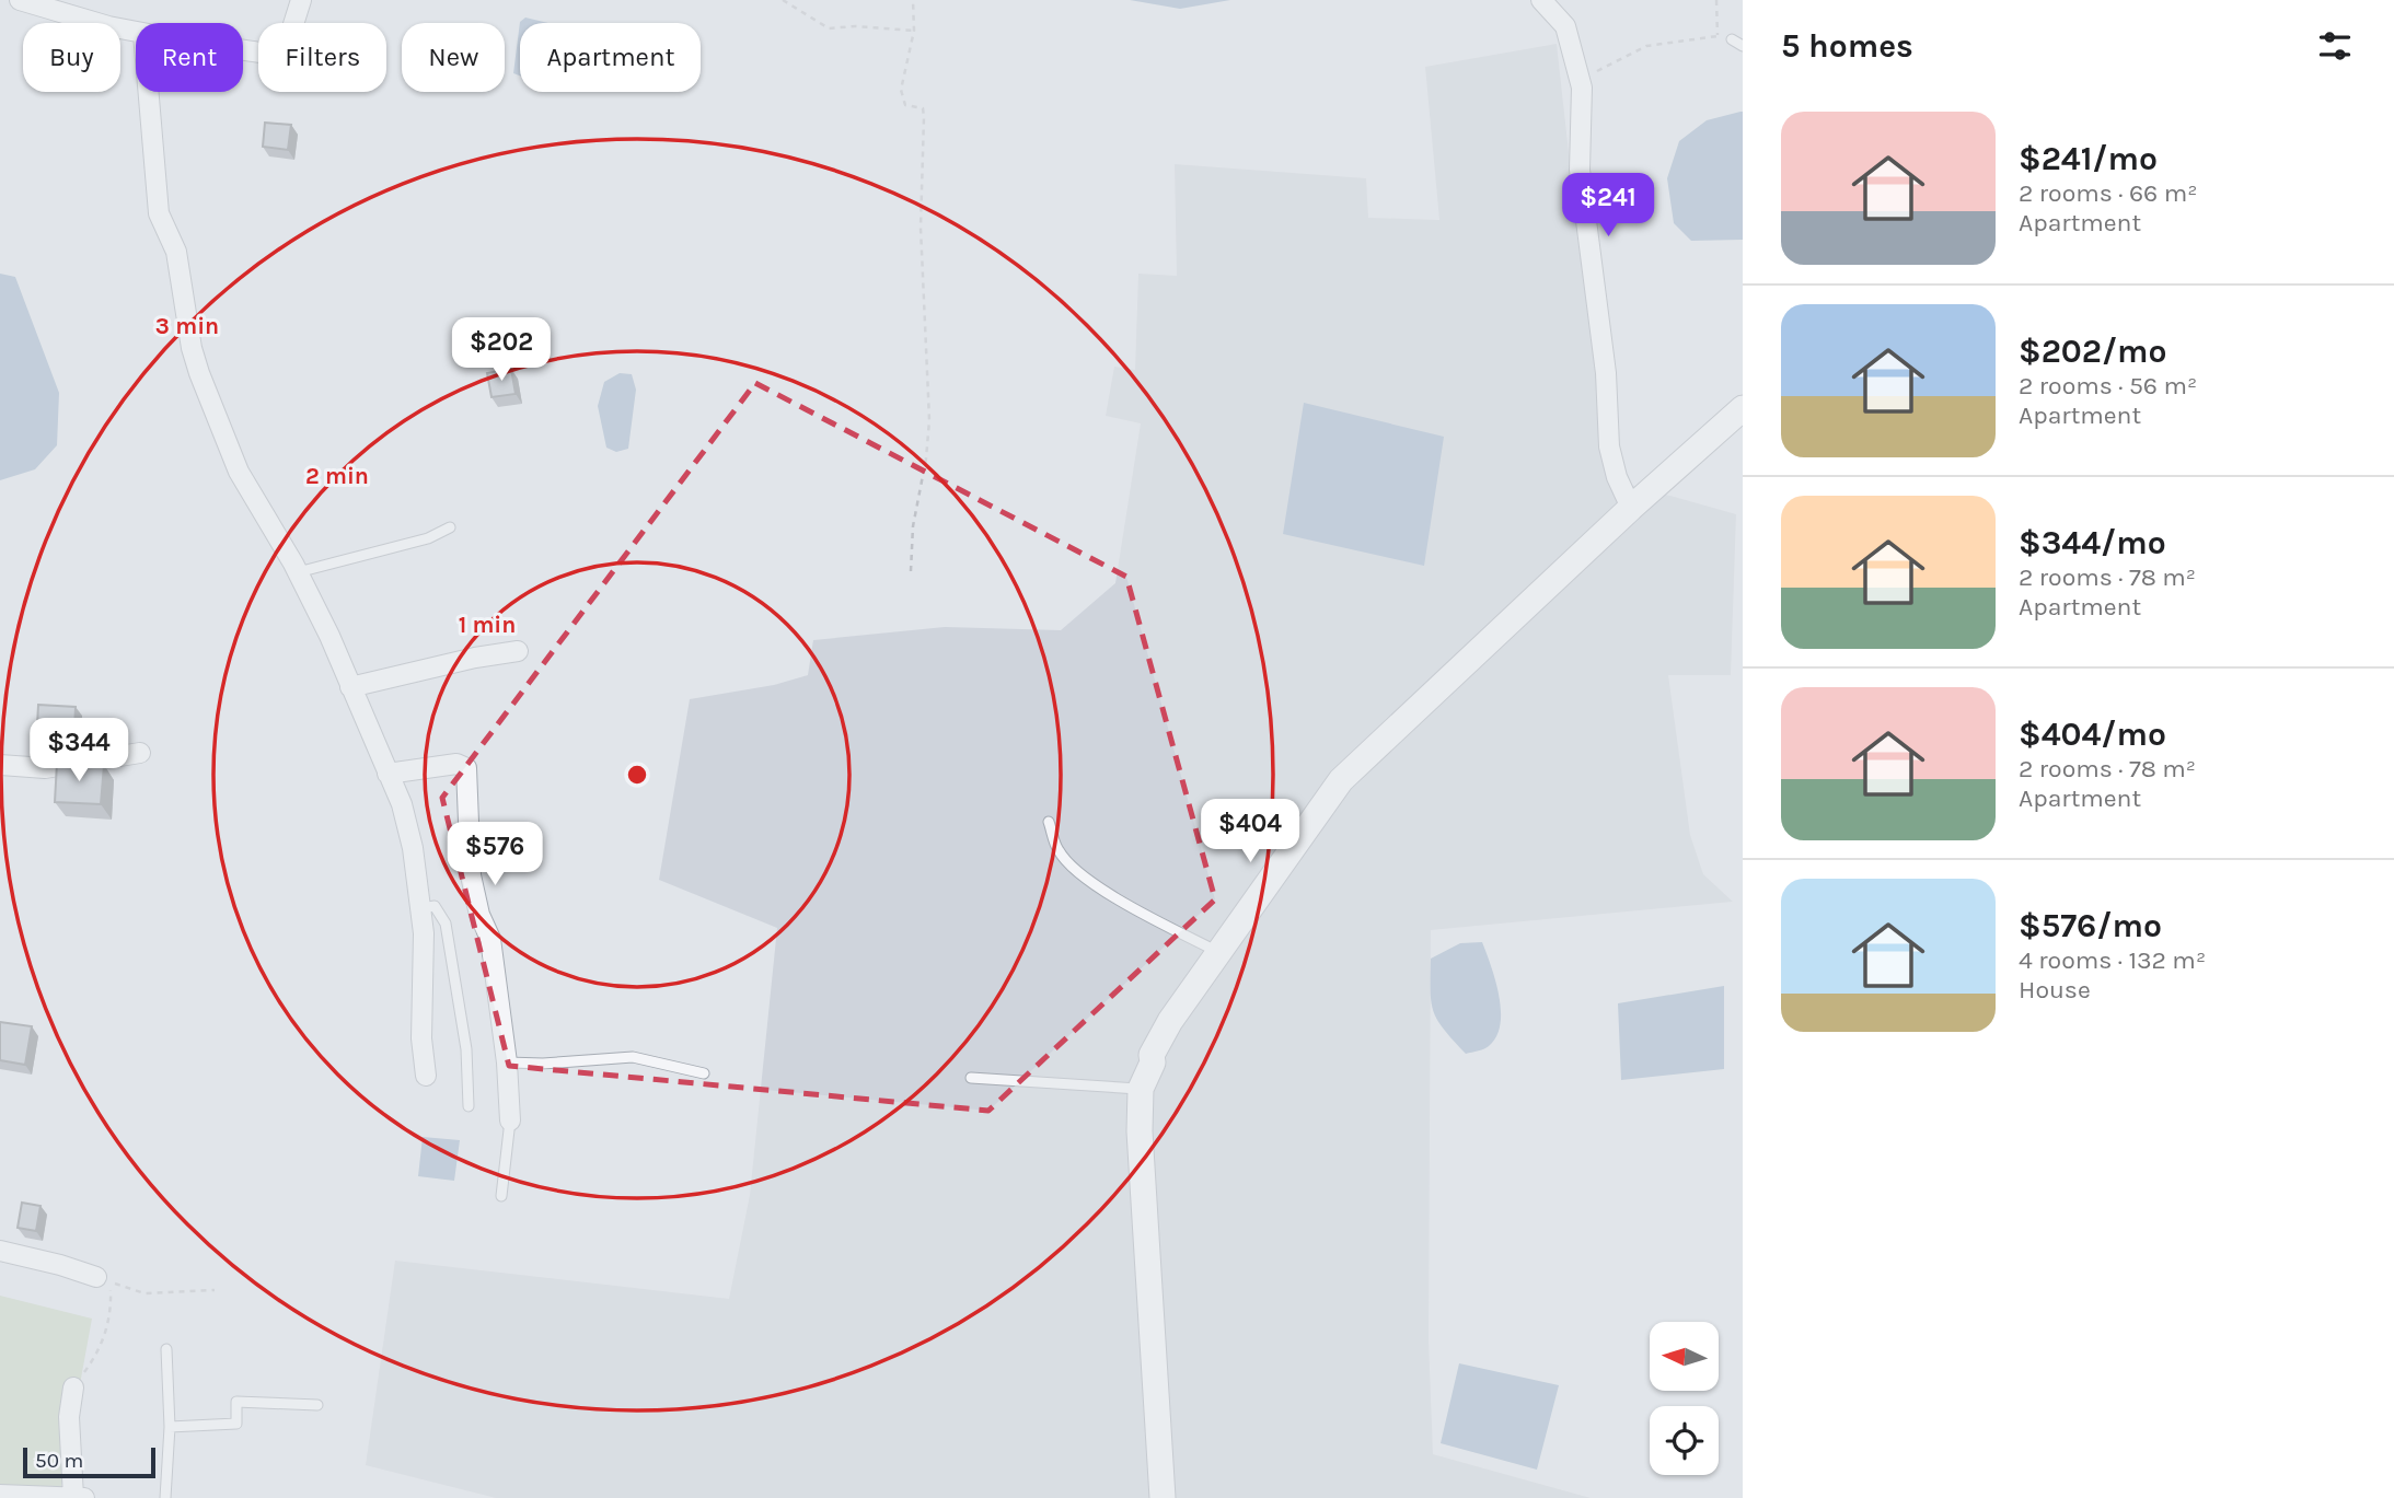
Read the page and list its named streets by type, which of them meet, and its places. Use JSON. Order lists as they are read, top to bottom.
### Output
{
  "scale_bar": "50 m",
  "north": "left",
  "page": {
    "heading": "5 homes",
    "chip": [
      "Buy",
      "Rent",
      "Filters",
      "New",
      "Apartment"
    ],
    "list": [
      {
        "name": "$241/mo",
        "note": "2 rooms · 66 m² · Apartment"
      },
      {
        "name": "$202/mo",
        "note": "2 rooms · 56 m² · Apartment"
      },
      {
        "name": "$344/mo",
        "note": "2 rooms · 78 m² · Apartment"
      },
      {
        "name": "$404/mo",
        "note": "2 rooms · 78 m² · Apartment"
      },
      {
        "name": "$576/mo",
        "note": "4 rooms · 132 m² · House"
      }
    ],
    "price": [
      "$241",
      "$202",
      "$344",
      "$404",
      "$576"
    ],
    "scale": "50 m"
  },
  "rings": ["3 min", "2 min", "1 min"]
}
